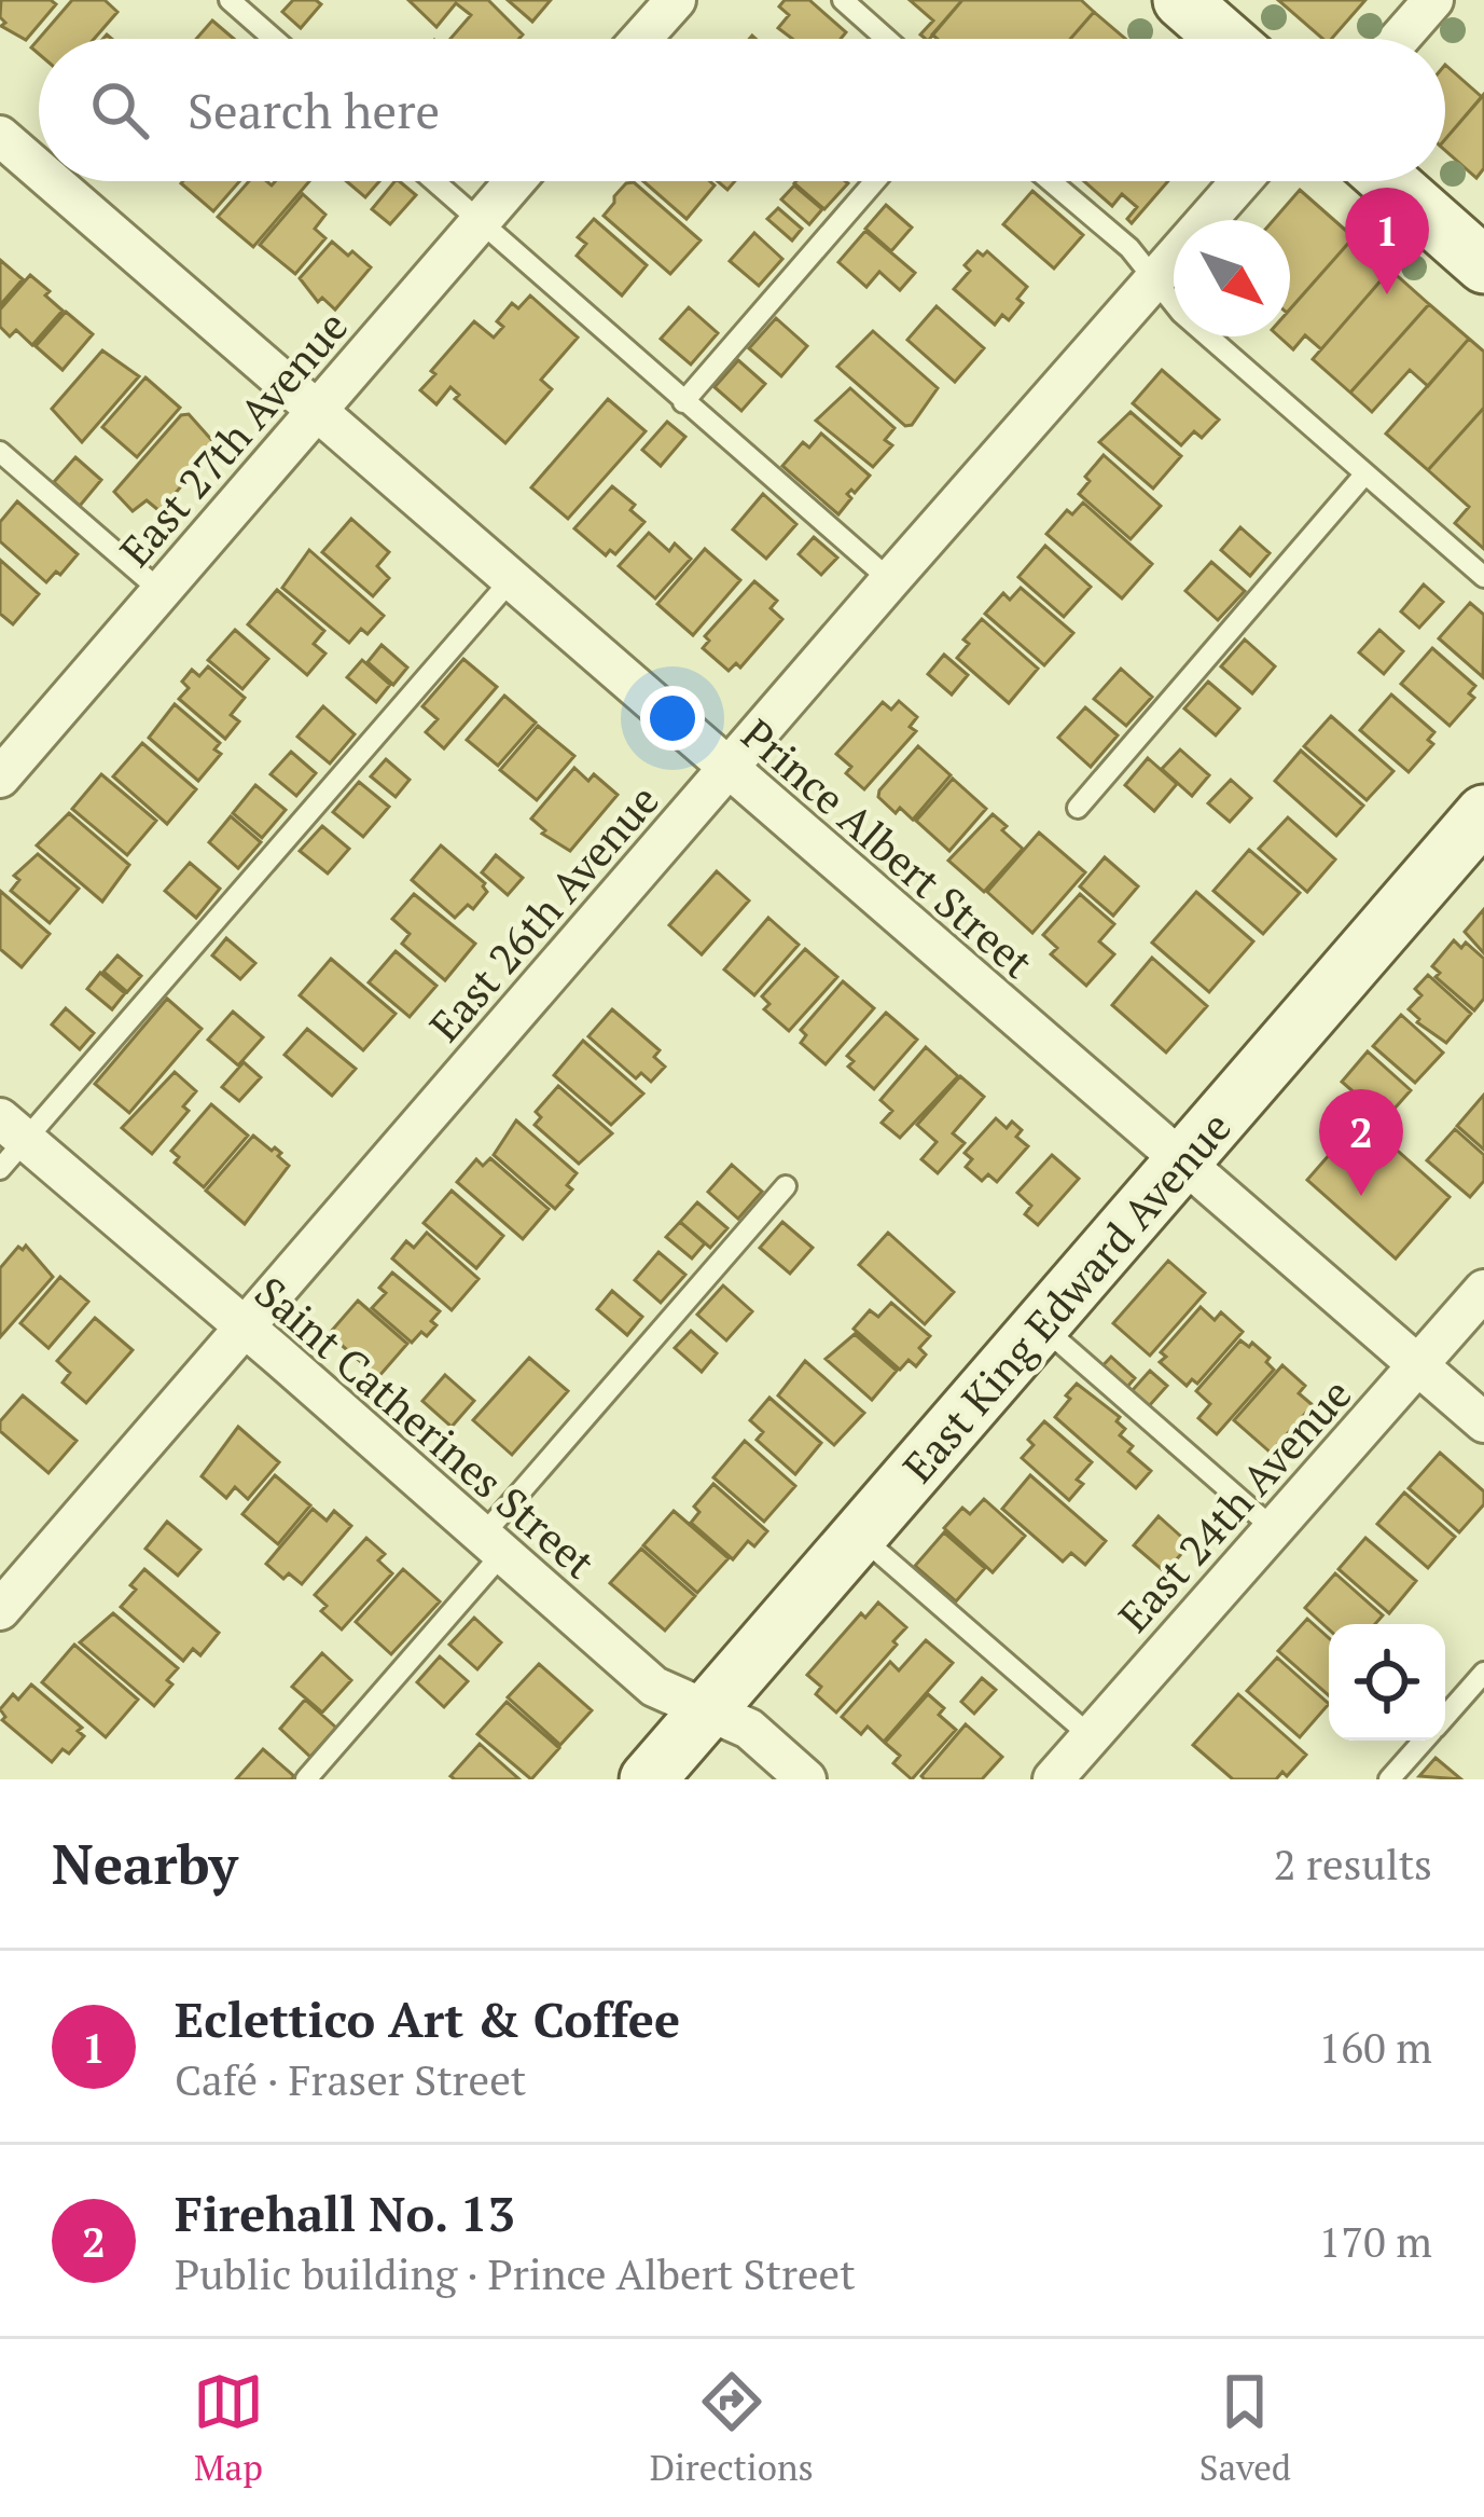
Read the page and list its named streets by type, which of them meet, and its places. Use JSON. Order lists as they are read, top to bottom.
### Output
{
  "streets": {
    "main road": ["East King Edward Avenue"],
    "street": [
      "East 27th Avenue",
      "Prince Albert Street",
      "East 26th Avenue",
      "Saint Catherines Street",
      "East 24th Avenue"
    ]
  },
  "crossings": [
    ["East 27th Avenue", "Prince Albert Street"],
    ["Prince Albert Street", "East 26th Avenue"],
    ["Prince Albert Street", "East King Edward Avenue"],
    ["Prince Albert Street", "East 24th Avenue"],
    ["East 26th Avenue", "Saint Catherines Street"],
    ["East King Edward Avenue", "Saint Catherines Street"]
  ],
  "north": "bottom right",
  "page": {
    "search": "Search here",
    "pins": ["1", "2"],
    "heading": ["Nearby", "2 results"],
    "list": [
      {
        "mark": "1",
        "name": "Eclettico Art & Coffee",
        "note": "Café · Fraser Street",
        "value": "160 m"
      },
      {
        "mark": "2",
        "name": "Firehall No. 13",
        "note": "Public building · Prince Albert Street",
        "value": "170 m"
      }
    ],
    "nav": ["Map", "Directions", "Saved"]
  }
}
